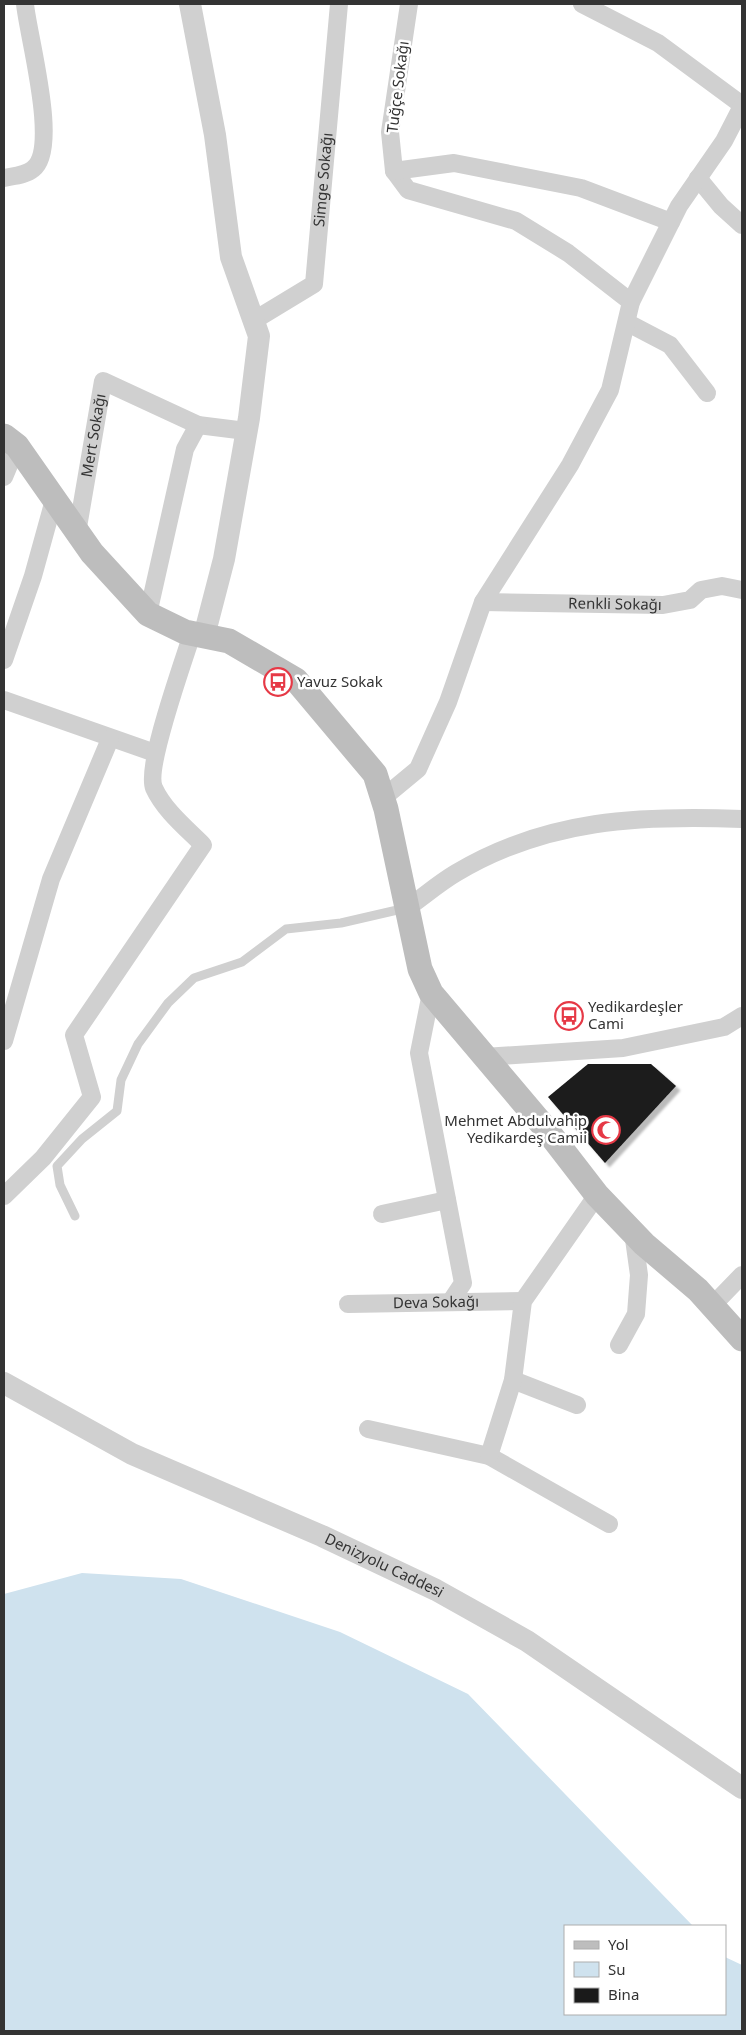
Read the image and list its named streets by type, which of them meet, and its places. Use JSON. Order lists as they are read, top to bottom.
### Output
{
  "streets": {
    "street": [
      "Tuğçe Sokağı",
      "Simge Sokağı",
      "Mert Sokağı",
      "Renkli Sokağı",
      "Deva Sokağı",
      "Denizyolu Caddesi"
    ]
  },
  "places": {
    "bus stop": ["Yavuz Sokak", "Yedikardeşler Cami"],
    "mosque": ["Mehmet Abdulvahip Yedikardeş Camii"]
  },
  "legend": ["Yol", "Su", "Bina"]
}
